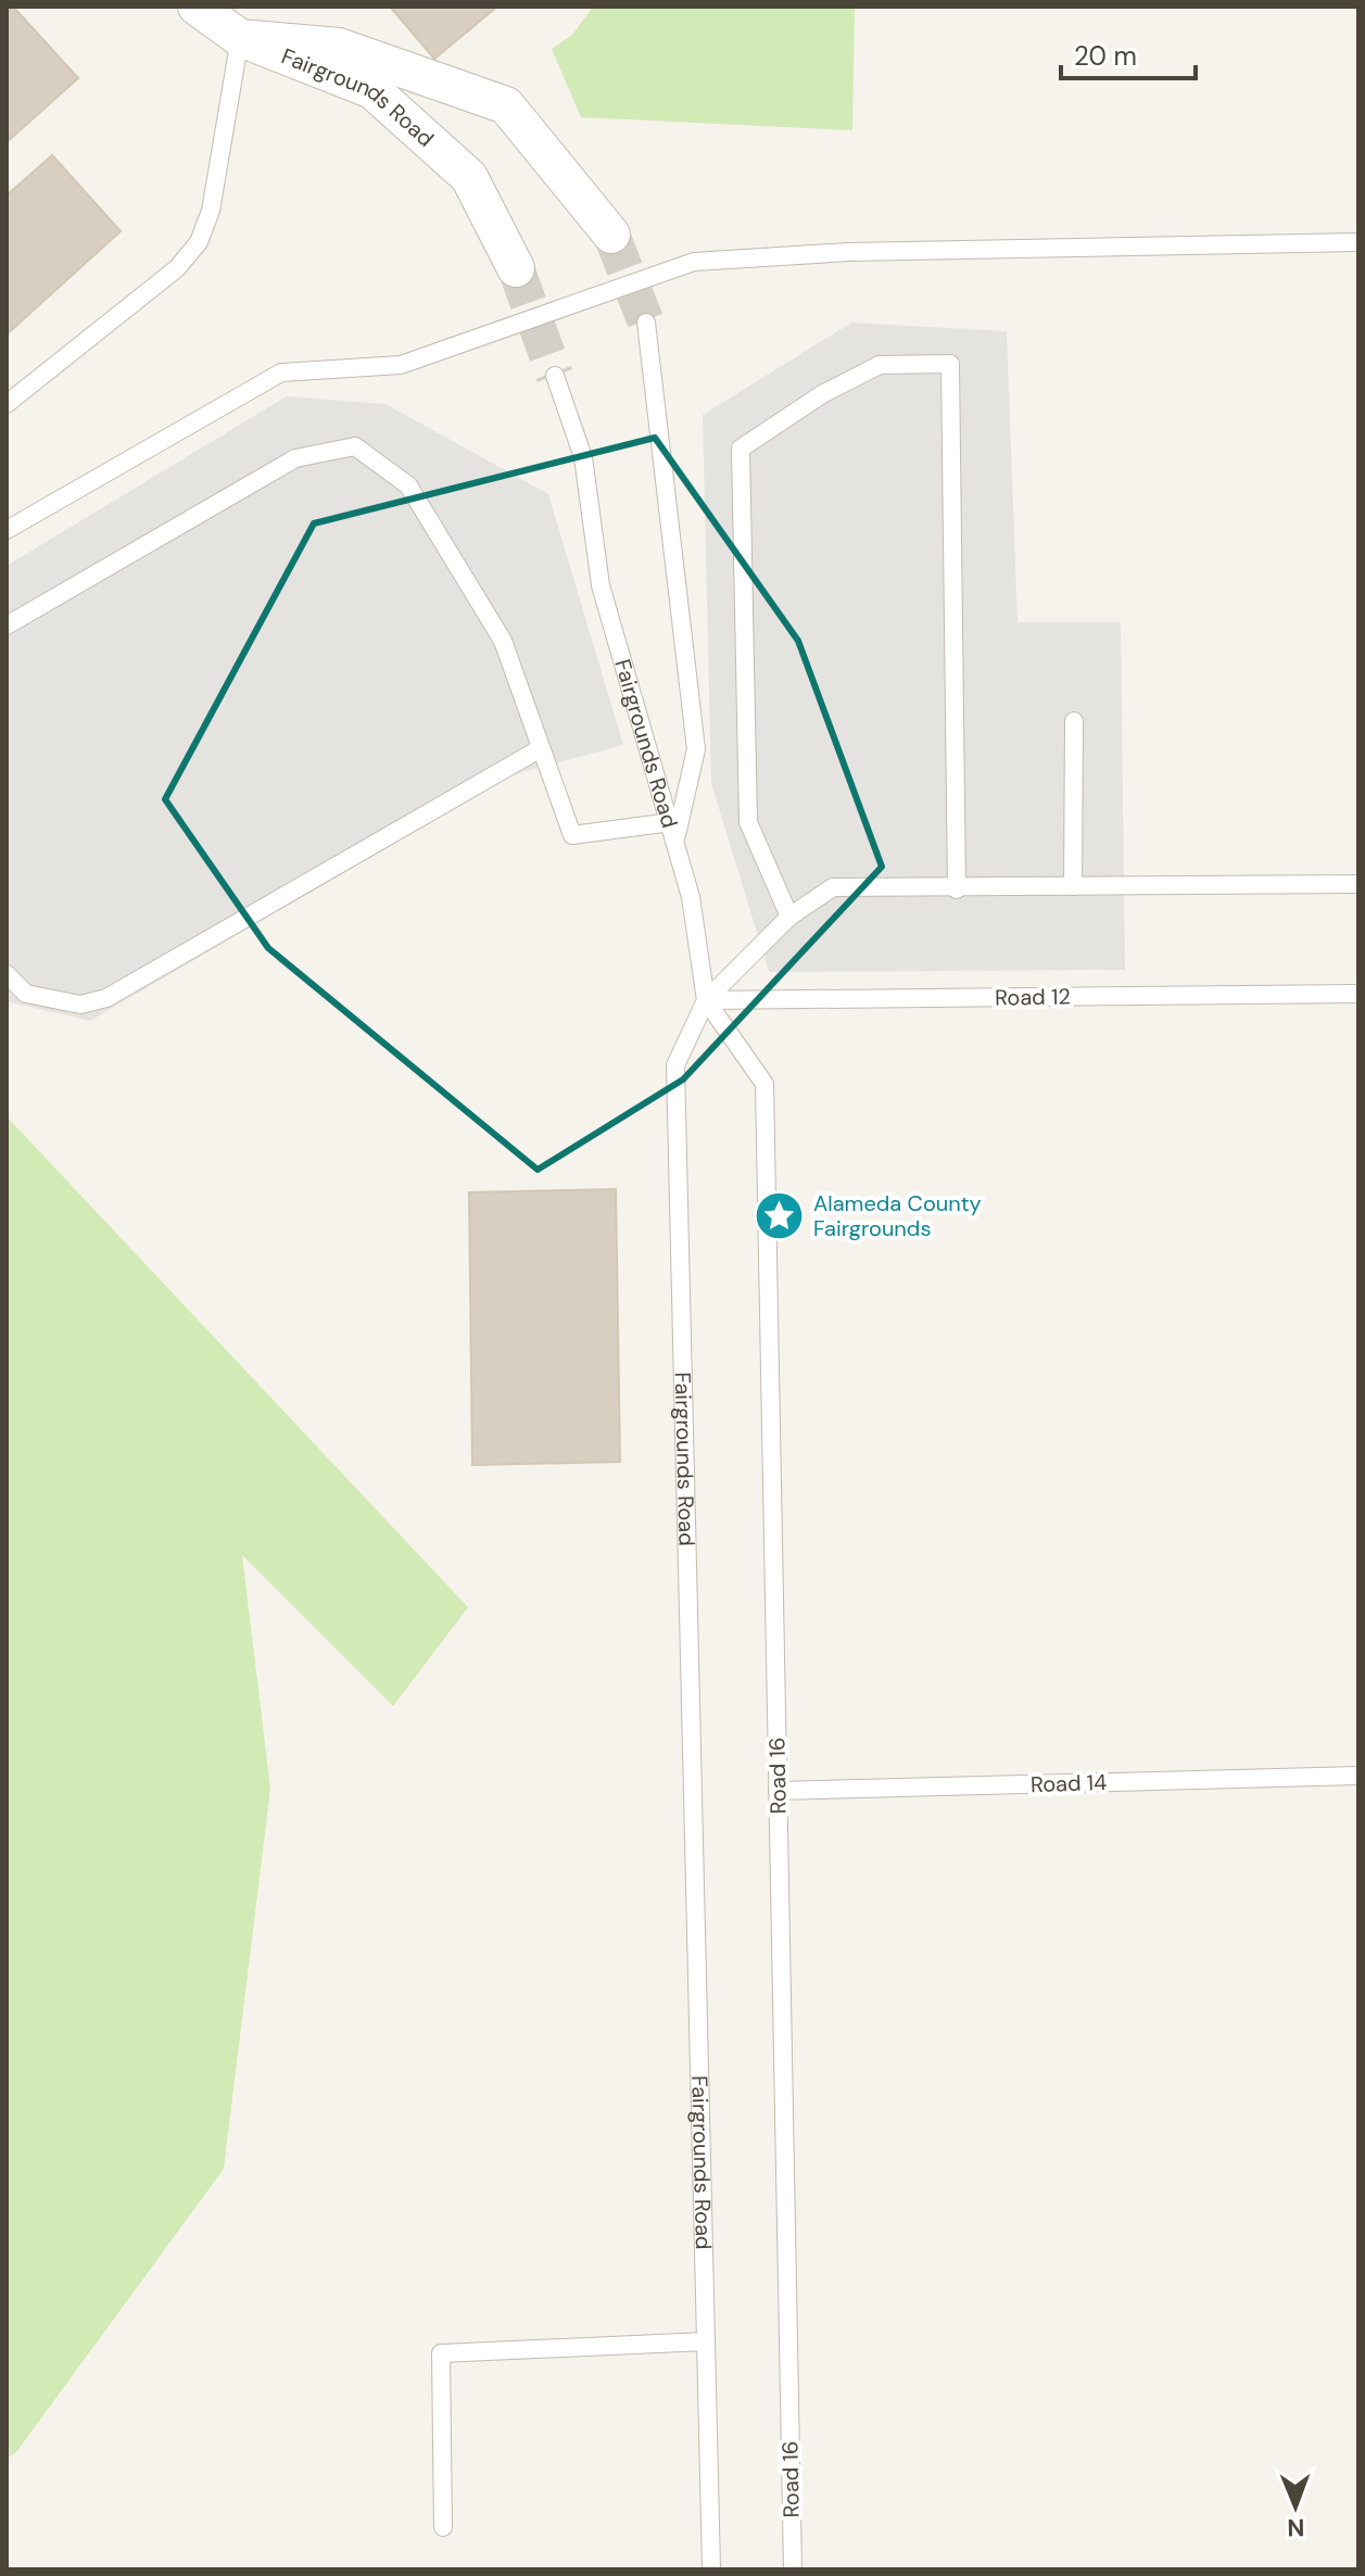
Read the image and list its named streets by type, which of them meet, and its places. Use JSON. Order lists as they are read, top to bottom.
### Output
{
  "streets": {
    "street": ["Fairgrounds Road"],
    "lane": ["Road 12", "Road 16", "Road 14"]
  },
  "crossings": [
    ["Fairgrounds Road", "Road 12"],
    ["Fairgrounds Road", "Road 16"],
    ["Road 12", "Road 16"],
    ["Road 16", "Road 14"]
  ],
  "places": {
    "place": ["Alameda County Fairgrounds"]
  },
  "scale_bar": "20 m",
  "north": "bottom"
}
